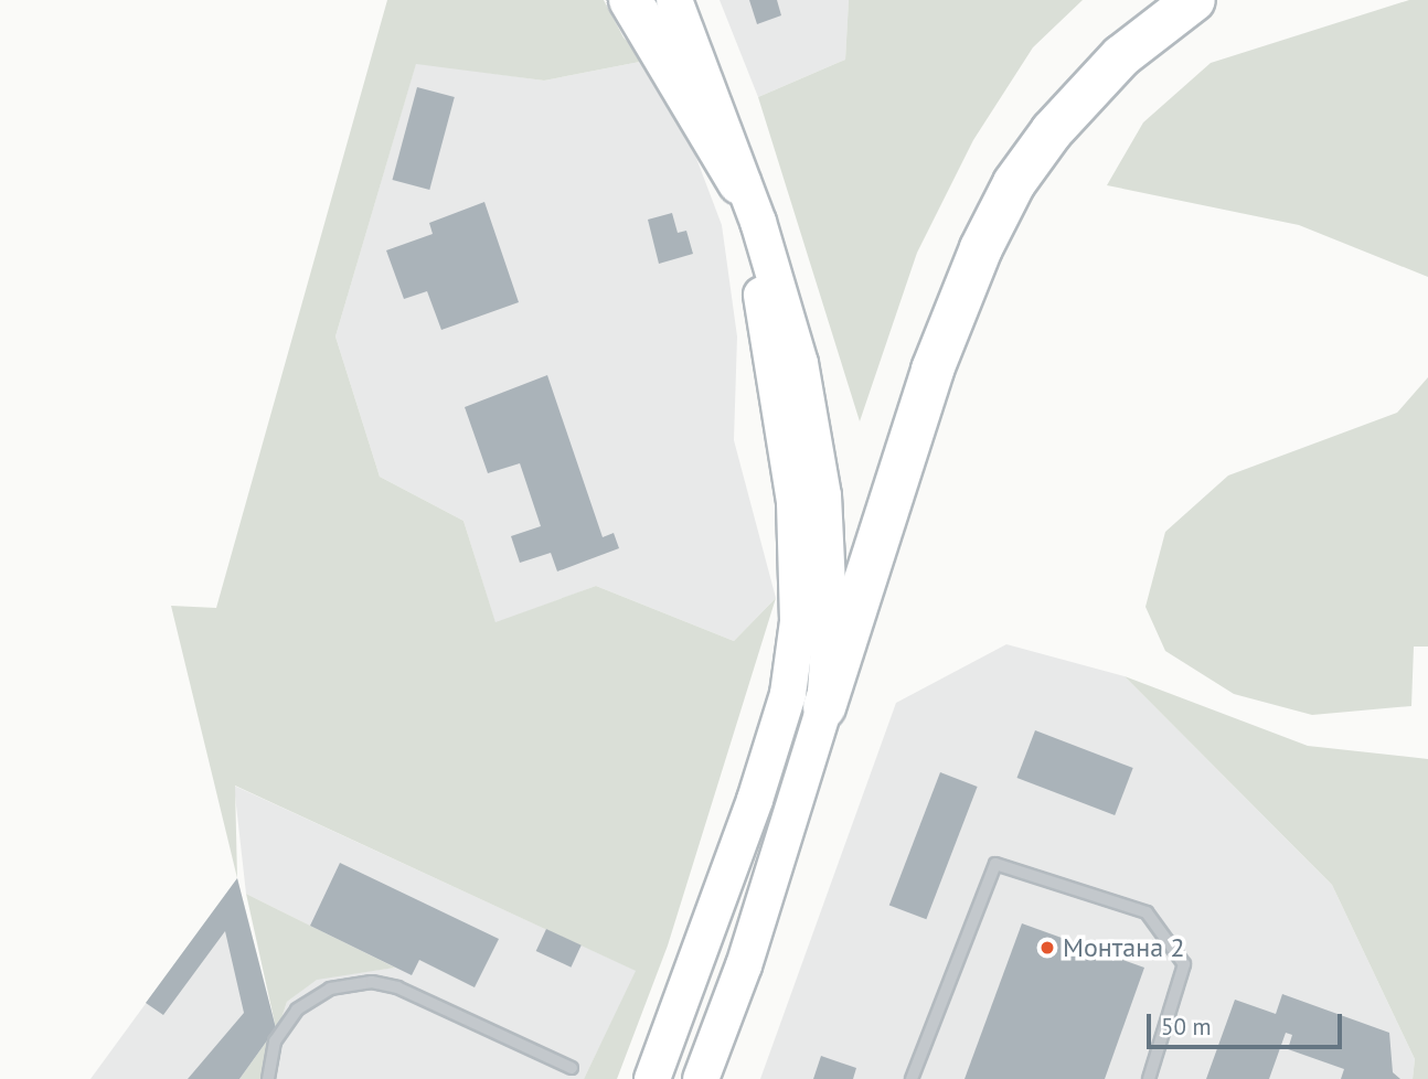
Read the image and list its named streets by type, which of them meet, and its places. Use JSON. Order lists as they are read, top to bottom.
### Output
{
  "places": ["Монтана 2"],
  "scale_bar": "50 m"
}
